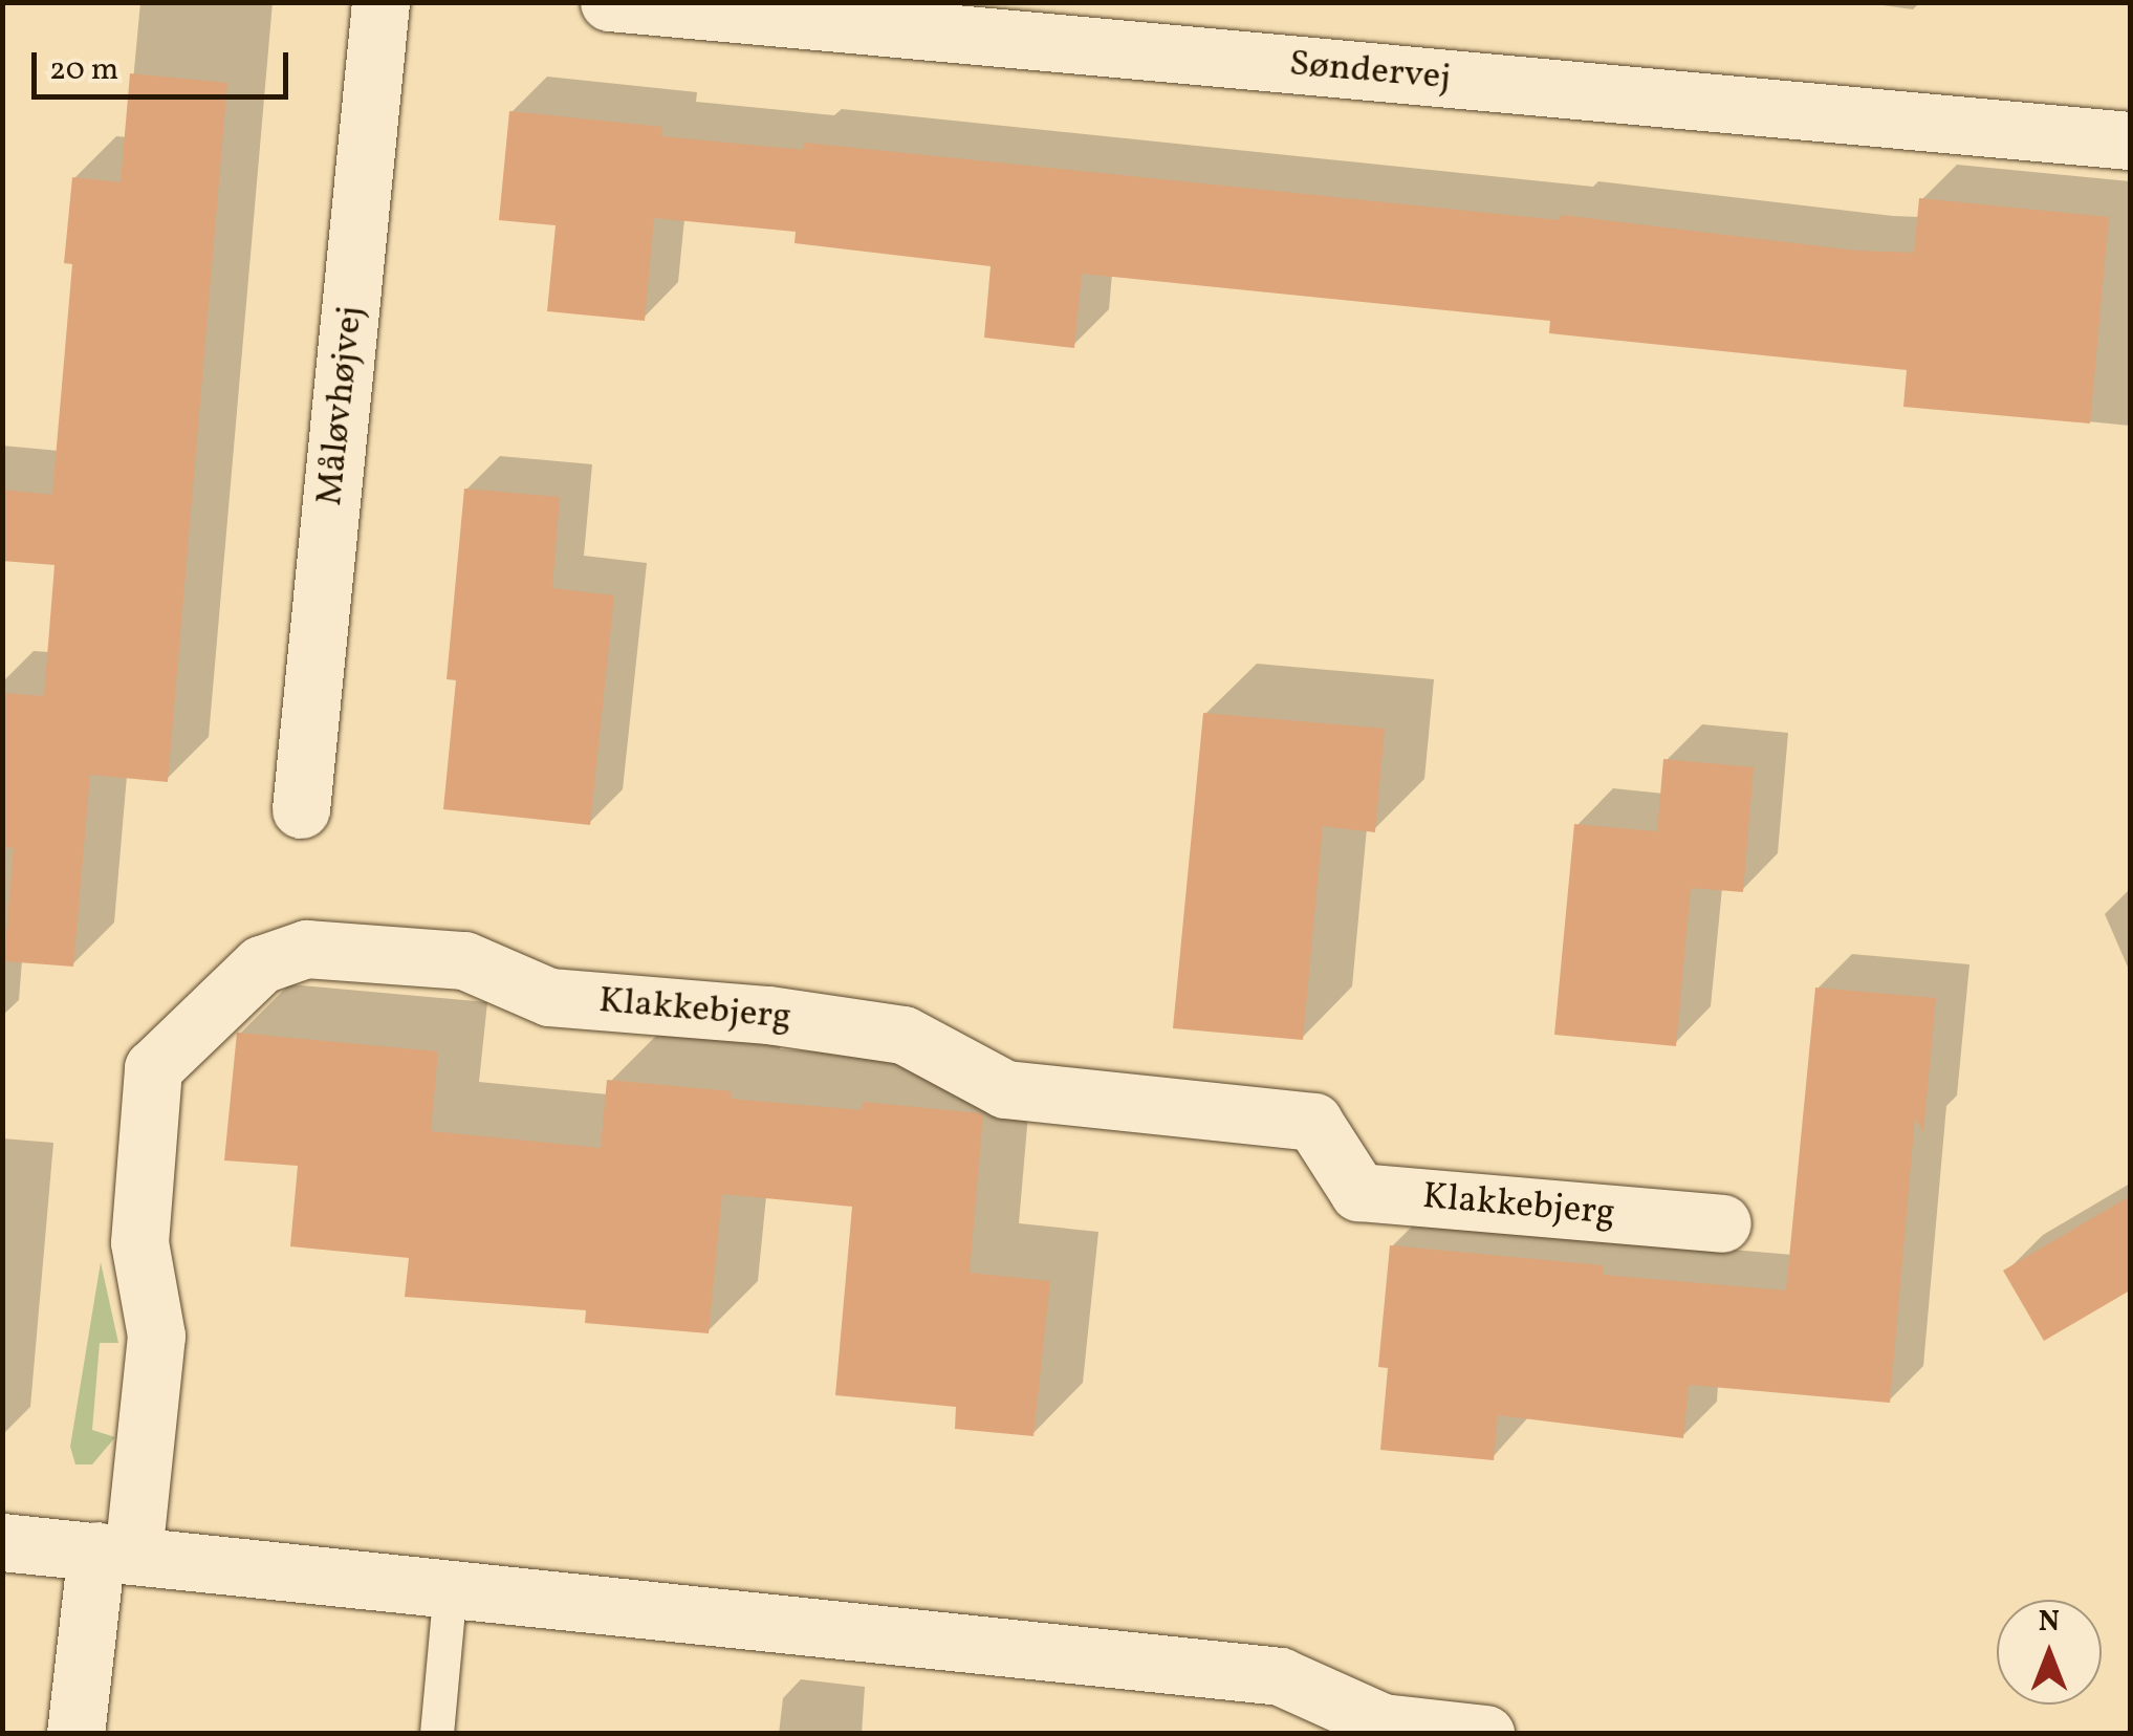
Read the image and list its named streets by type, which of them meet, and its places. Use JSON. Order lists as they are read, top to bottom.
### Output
{
  "streets": {
    "street": ["Søndervej", "Måløvhøjvej", "Klakkebjerg"]
  },
  "scale_bar": "20 m",
  "north": "top"
}
